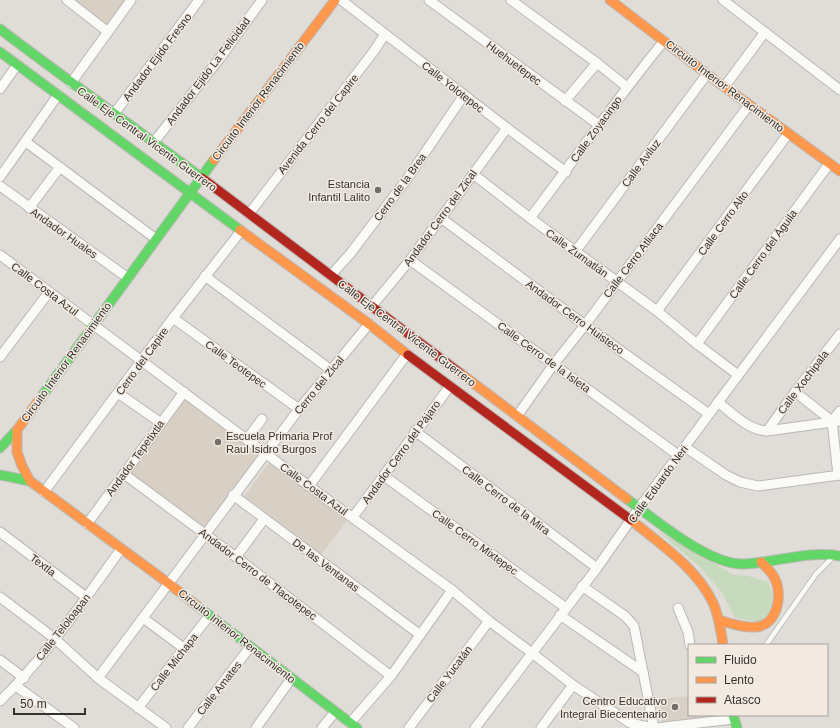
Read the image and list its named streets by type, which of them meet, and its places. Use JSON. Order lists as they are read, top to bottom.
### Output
{
  "streets": {
    "main road": ["Circuito Interior Renacimiento", "Calle Eje Central Vicente Guerrero"],
    "street": [
      "Andador Ejido Fresno",
      "Huehuetepec",
      "Andador Ejido La Felicidad",
      "Calle Yolotepec",
      "Avenida Cerro del Capire",
      "Calle Zoyacingo",
      "Calle Aviluz",
      "Cerro de la Brea",
      "Andador Cerro del Zical",
      "Calle Cerro Alto",
      "Andador Huales",
      "Calle Zumatlán",
      "Calle Cerro del Águila",
      "Calle Cerro Atliaca",
      "Calle Costa Azul",
      "Andador Cerro Huisteco",
      "Calle Cerro de la Isleta",
      "Cerro del Capire",
      "Calle Teotepec",
      "Calle Xochipala",
      "Cerro del Zical",
      "Andador Cerro del Pájaro",
      "Andador Tepetixtla",
      "Calle Eduardo Neri",
      "Calle Cerro de la Mira",
      "Calle Cerro Mixtepec",
      "Textla",
      "De las Ventanas",
      "Andador Cerro de Tlacotepec",
      "Calle Teloloapan",
      "Calle Michapa",
      "Calle Yucatán",
      "Calle Amates"
    ]
  },
  "crossings": [
    ["Andador Ejido Fresno", "Calle Eje Central Vicente Guerrero"],
    ["Huehuetepec", "Calle Zoyacingo"],
    ["Andador Ejido La Felicidad", "Calle Eje Central Vicente Guerrero"],
    ["Circuito Interior Renacimiento", "Calle Zoyacingo"],
    ["Circuito Interior Renacimiento", "Calle Eje Central Vicente Guerrero"],
    ["Circuito Interior Renacimiento", "Calle Aviluz"],
    ["Circuito Interior Renacimiento", "Calle Cerro Alto"],
    ["Circuito Interior Renacimiento", "Andador Huales"],
    ["Circuito Interior Renacimiento", "Calle Cerro del Águila"],
    ["Circuito Interior Renacimiento", "Calle Cerro Atliaca"],
    ["Circuito Interior Renacimiento", "Calle Costa Azul"],
    ["Circuito Interior Renacimiento", "Cerro del Capire"],
    ["Circuito Interior Renacimiento", "Cerro del Zical"],
    ["Circuito Interior Renacimiento", "Andador Tepetixtla"],
    ["Circuito Interior Renacimiento", "Calle Teloloapan"],
    ["Circuito Interior Renacimiento", "Calle Michapa"],
    ["Circuito Interior Renacimiento", "Calle Amates"],
    ["Calle Yolotepec", "Avenida Cerro del Capire"],
    ["Calle Yolotepec", "Calle Zoyacingo"],
    ["Calle Yolotepec", "Cerro de la Brea"],
    ["Calle Yolotepec", "Andador Cerro del Zical"],
    ["Avenida Cerro del Capire", "Calle Eje Central Vicente Guerrero"],
    ["Calle Zoyacingo", "Calle Zumatlán"],
    ["Calle Eje Central Vicente Guerrero", "Cerro de la Brea"],
    ["Calle Eje Central Vicente Guerrero", "Andador Cerro del Zical"],
    ["Calle Eje Central Vicente Guerrero", "Calle Cerro Atliaca"],
    ["Calle Eje Central Vicente Guerrero", "Cerro del Capire"],
    ["Calle Eje Central Vicente Guerrero", "Cerro del Zical"],
    ["Calle Eje Central Vicente Guerrero", "Andador Cerro del Pájaro"],
    ["Calle Eje Central Vicente Guerrero", "Calle Eduardo Neri"],
    ["Calle Aviluz", "Calle Zumatlán"],
    ["Andador Cerro del Zical", "Calle Zumatlán"],
    ["Andador Cerro del Zical", "Andador Cerro Huisteco"],
    ["Andador Cerro del Zical", "Calle Cerro de la Isleta"],
    ["Calle Cerro Alto", "Calle Zumatlán"],
    ["Calle Zumatlán", "Calle Cerro del Águila"],
    ["Calle Zumatlán", "Calle Cerro Atliaca"],
    ["Calle Zumatlán", "Calle Eduardo Neri"],
    ["Calle Cerro Atliaca", "Andador Cerro Huisteco"],
    ["Calle Cerro Atliaca", "Calle Cerro de la Isleta"],
    ["Calle Costa Azul", "Cerro del Capire"],
    ["Calle Costa Azul", "Cerro del Zical"],
    ["Calle Costa Azul", "Andador Cerro del Pájaro"],
    ["Calle Costa Azul", "Andador Tepetixtla"],
    ["Calle Costa Azul", "Calle Eduardo Neri"],
    ["Calle Costa Azul", "Calle Yucatán"],
    ["Andador Cerro Huisteco", "Calle Eduardo Neri"],
    ["Calle Cerro de la Isleta", "Calle Eduardo Neri"],
    ["Cerro del Capire", "Calle Teotepec"],
    ["Calle Teotepec", "Cerro del Zical"],
    ["Cerro del Zical", "De las Ventanas"],
    ["Cerro del Zical", "Andador Cerro de Tlacotepec"],
    ["Andador Cerro del Pájaro", "Calle Cerro de la Mira"],
    ["Andador Cerro del Pájaro", "Calle Cerro Mixtepec"],
    ["Andador Tepetixtla", "Andador Cerro de Tlacotepec"],
    ["Calle Eduardo Neri", "Calle Cerro de la Mira"],
    ["Calle Eduardo Neri", "Calle Cerro Mixtepec"],
    ["Textla", "Calle Teloloapan"]
  ],
  "places": ["Estancia Infantil Lalito", "Escuela Primaria Prof Raul Isidro Burgos", "Centro Educativo Integral Biecentenario"],
  "legend": ["Fluido", "Lento", "Atasco"],
  "scale_bar": "50 m"
}
